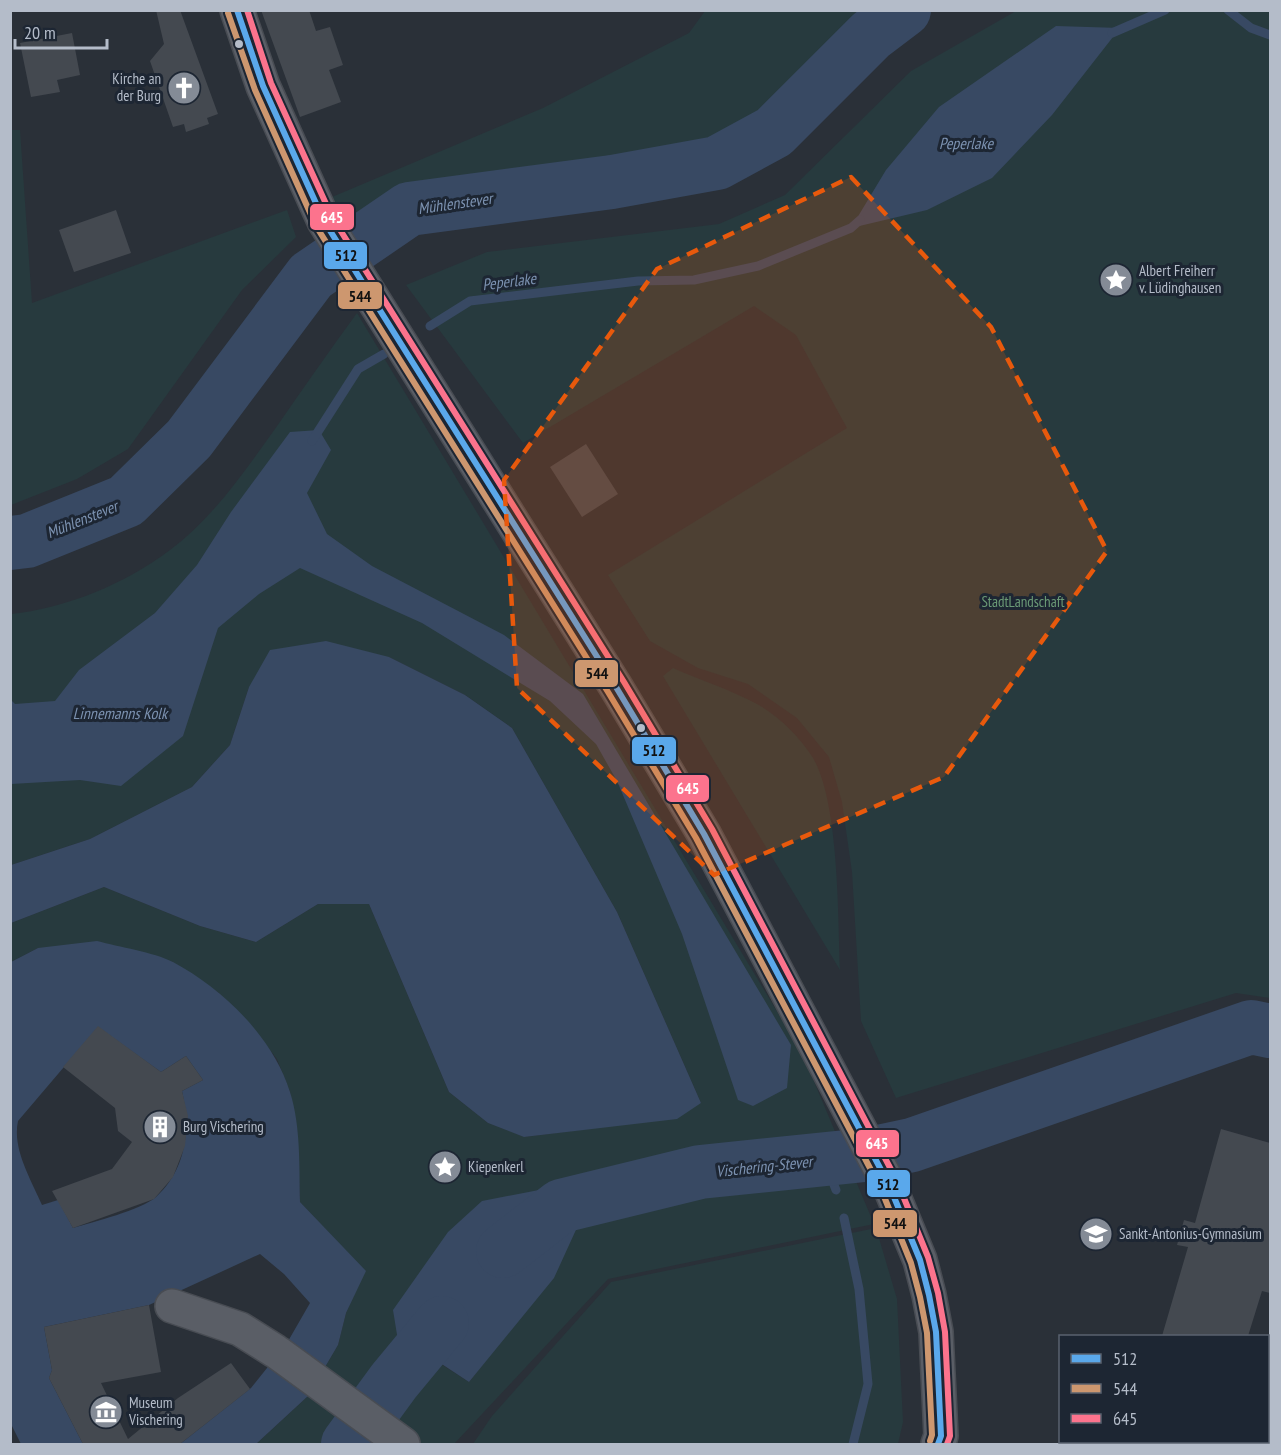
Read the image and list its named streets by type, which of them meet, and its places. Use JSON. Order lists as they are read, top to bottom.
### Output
{
  "water": [
    "Peperlake",
    "Mühlenstever",
    "Linnemanns Kolk",
    "Vischering-Stever"
  ],
  "parks": ["StadtLandschaft"],
  "places": {
    "church": ["Kirche an der Burg"],
    "place": ["Albert Freiherr v. Lüdinghausen", "Kiepenkerl"],
    "building": ["Burg Vischering"],
    "school or university": ["Sankt-Antonius-Gymnasium"],
    "museum": ["Museum Vischering"]
  },
  "lines": ["transit line 512", "transit line 645", "transit line 544"],
  "legend": ["512", "544", "645"],
  "scale_bar": "20 m"
}
